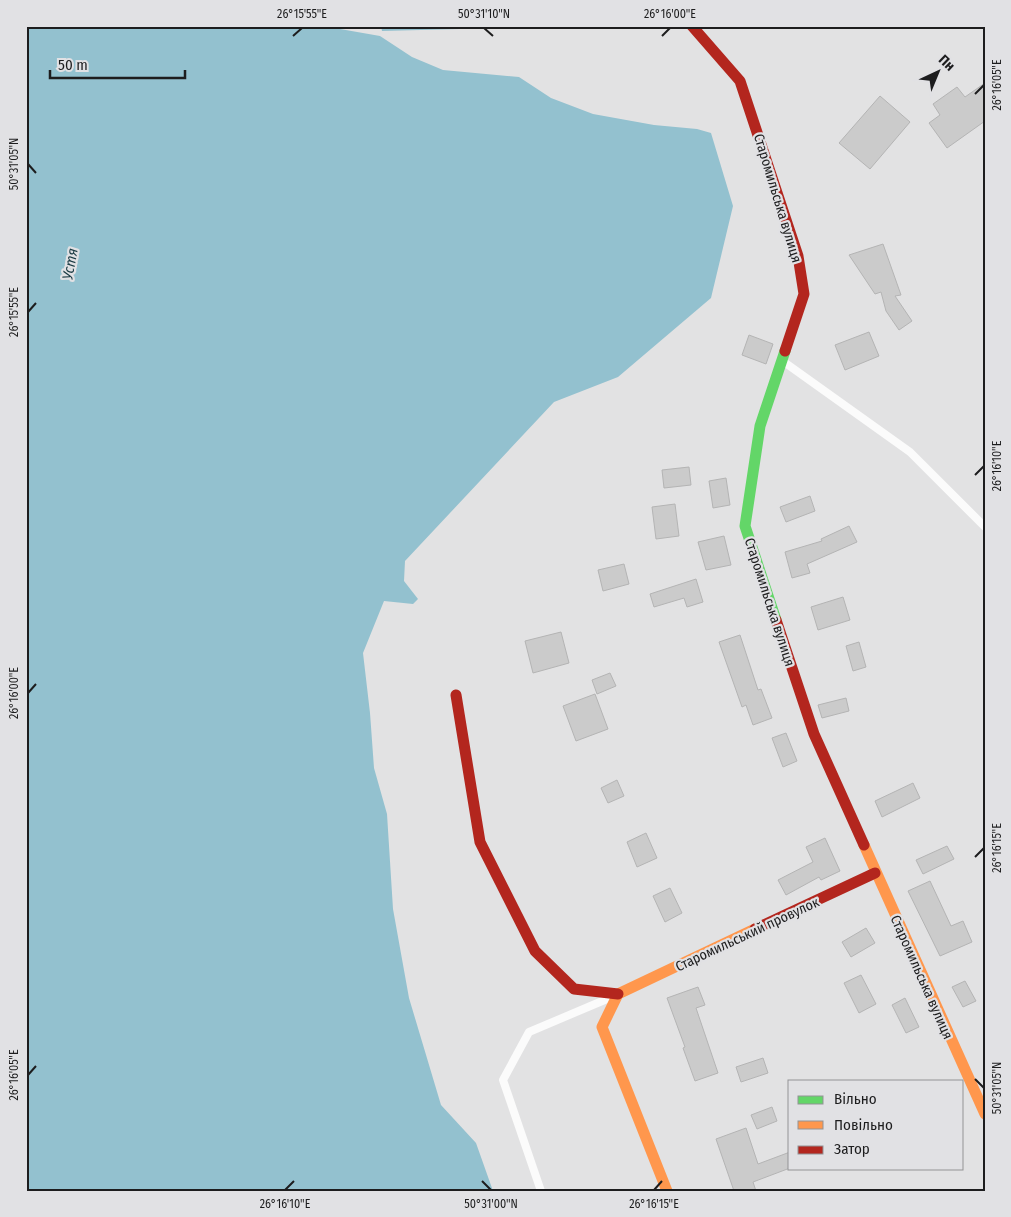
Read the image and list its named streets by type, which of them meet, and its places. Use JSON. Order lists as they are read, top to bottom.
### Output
{
  "streets": {
    "street": ["Старомильська вулиця", "Старомильський провулок"]
  },
  "crossings": [
    ["Старомильська вулиця", "Старомильський провулок"]
  ],
  "water": ["Устя"],
  "legend": ["Вільно", "Повільно", "Затор"],
  "scale_bar": "50 m",
  "north": "top right",
  "coordinates": [
    "26°15'55\"E",
    "50°31'10\"N",
    "26°16'00\"E",
    "26°16'05\"E",
    "50°31'05\"N",
    "26°16'10\"E",
    "26°16'15\"E",
    "50°31'00\"N"
  ]
}
